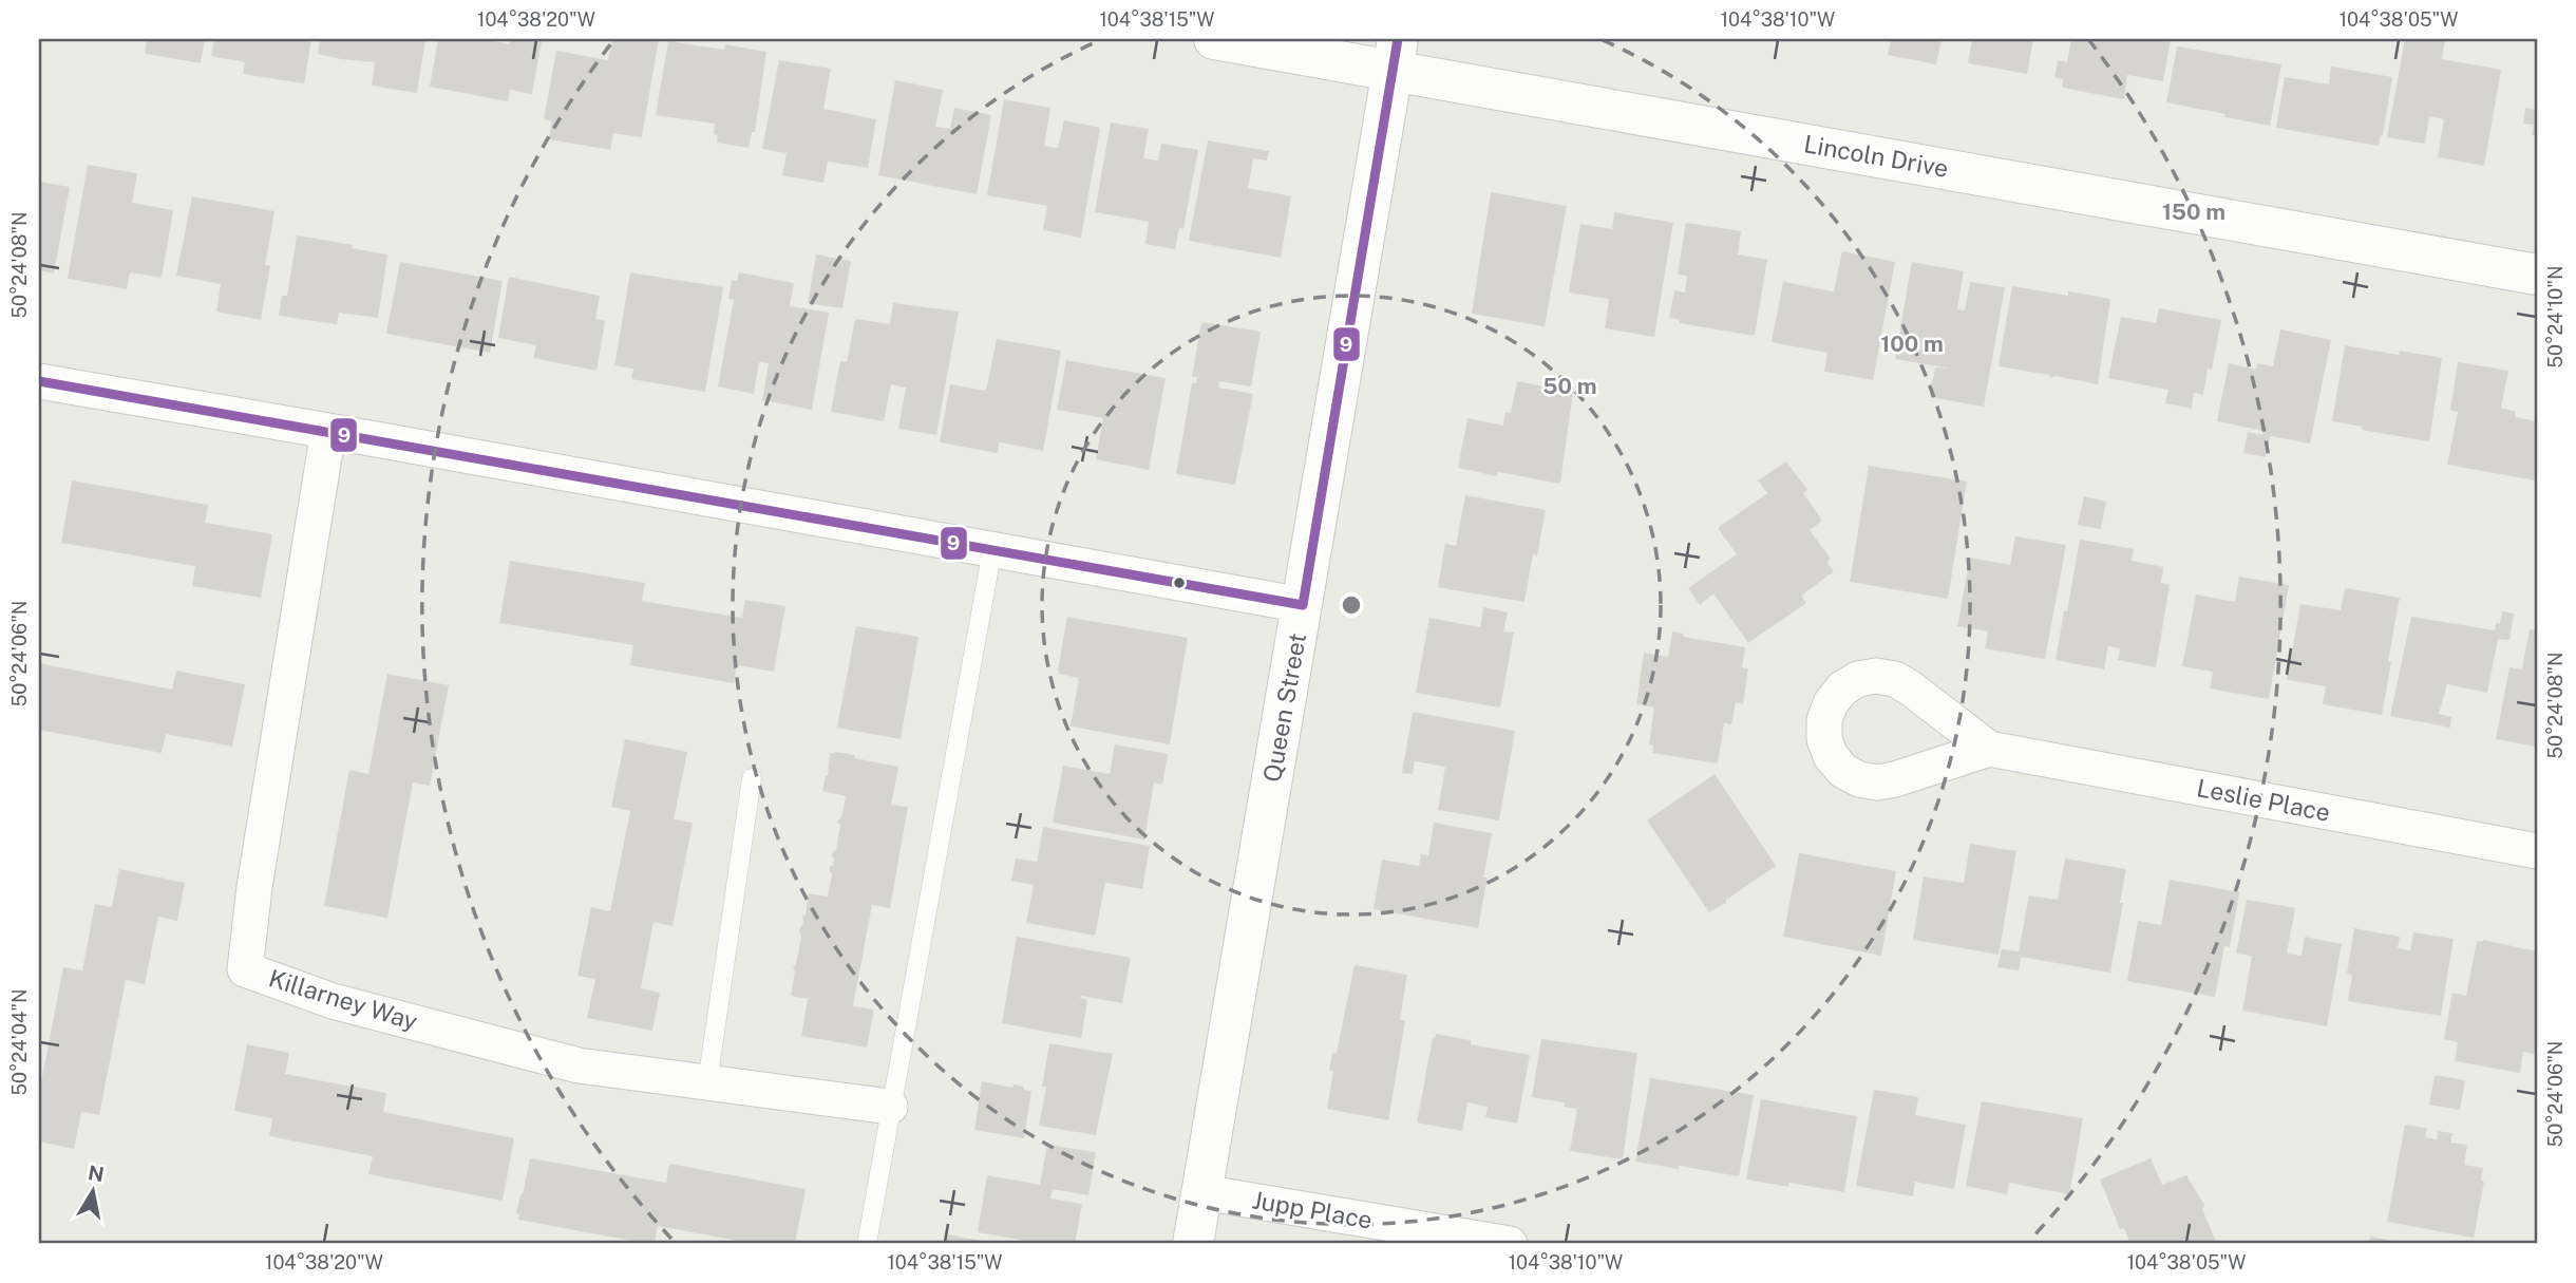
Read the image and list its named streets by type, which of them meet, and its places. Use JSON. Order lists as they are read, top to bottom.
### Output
{
  "streets": {
    "street": [
      "Lincoln Drive",
      "Queen Street",
      "Leslie Place",
      "Killarney Way",
      "Jupp Place"
    ]
  },
  "crossings": [
    ["Lincoln Drive", "Queen Street"],
    ["Queen Street", "Jupp Place"]
  ],
  "lines": ["transit line 9"],
  "north": "top",
  "coordinates": [
    "104°38'20\"W",
    "104°38'15\"W",
    "104°38'10\"W",
    "104°38'05\"W",
    "50°24'08\"N",
    "50°24'10\"N",
    "50°24'06\"N",
    "50°24'04\"N"
  ],
  "rings": ["150 m", "100 m", "50 m"]
}
